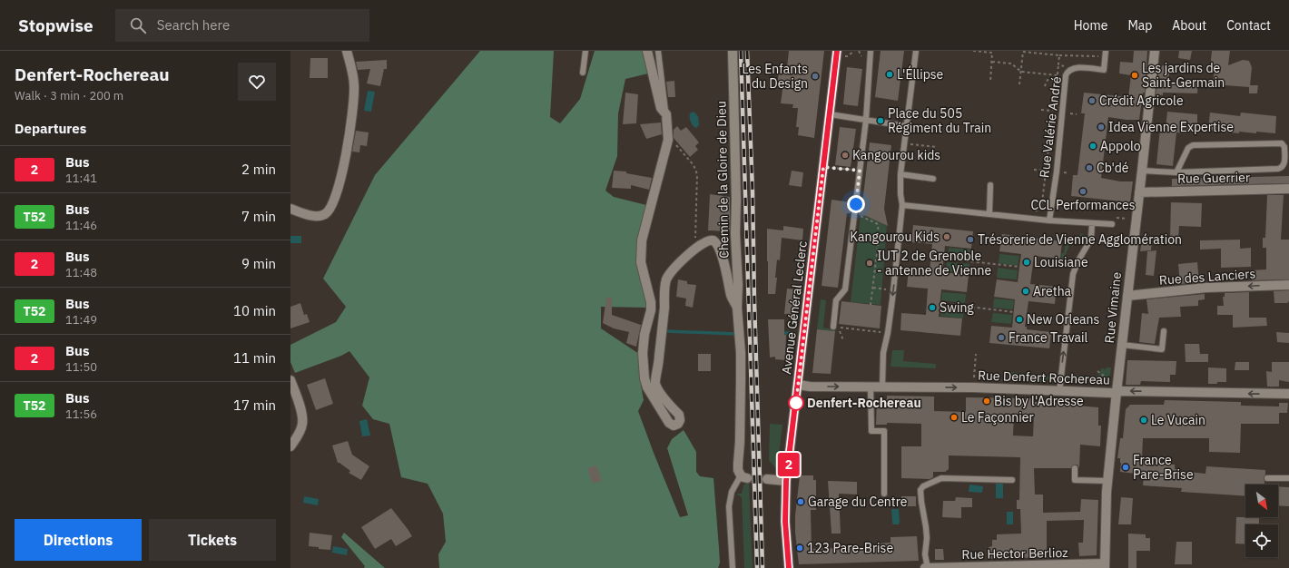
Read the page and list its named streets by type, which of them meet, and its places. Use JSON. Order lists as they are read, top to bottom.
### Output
{
  "streets": {
    "main road": ["Avenue Général Leclerc"],
    "street": [
      "Rue Guerrier",
      "Chemin de la Gloire de Dieu",
      "Rue des Lanciers",
      "Rue Vimaine",
      "Rue Denfert Rochereau",
      "Rue Hector Berlioz"
    ],
    "lane": ["Rue Valérie André"]
  },
  "crossings": [
    ["Rue Guerrier", "Rue Vimaine"],
    ["Rue des Lanciers", "Rue Vimaine"],
    ["Avenue Général Leclerc", "Rue Denfert Rochereau"],
    ["Rue Vimaine", "Rue Denfert Rochereau"],
    ["Rue Vimaine", "Rue Hector Berlioz"]
  ],
  "one_way": ["Rue des Lanciers"],
  "places": [
    "L'Éllipse",
    "Les jardins de Saint-Germain",
    "Les Enfants du Design",
    "Crédit Agricole",
    "Place du 505 Régiment du Train",
    "Idea Vienne Expertise",
    "Appolo",
    "Kangourou kids",
    "Cb'dé",
    "CCL Performances",
    "Kangourou Kids",
    "Trésorerie de Vienne Agglomération",
    "Louisiane",
    "IUT 2 de Grenoble - antenne de Vienne",
    "Aretha",
    "Swing",
    "New Orleans",
    "France Travail",
    "Bis by l'Adresse",
    "Denfert-Rochereau",
    "Le Façonnier",
    "Le Vucain",
    "France Pare-Brise",
    "Garage du Centre",
    "123 Pare-Brise"
  ],
  "lines": ["bus line 2"],
  "north": "bottom right",
  "page": {
    "header": "Stopwise",
    "search": "Search here",
    "nav": [
      "Home",
      "Map",
      "About",
      "Contact"
    ],
    "heading": [
      ["Denfert-Rochereau", "Walk · 3 min · 200 m"],
      "Departures"
    ],
    "on_map": "2",
    "list": [
      {
        "mark": "2",
        "name": "Bus",
        "note": "11:41",
        "value": "2 min"
      },
      {
        "mark": "T52",
        "name": "Bus",
        "note": "11:46",
        "value": "7 min"
      },
      {
        "mark": "2",
        "name": "Bus",
        "note": "11:48",
        "value": "9 min"
      },
      {
        "mark": "T52",
        "name": "Bus",
        "note": "11:49",
        "value": "10 min"
      },
      {
        "mark": "2",
        "name": "Bus",
        "note": "11:50",
        "value": "11 min"
      },
      {
        "mark": "T52",
        "name": "Bus",
        "note": "11:56",
        "value": "17 min"
      }
    ],
    "buttons": ["Directions", "Tickets"]
  }
}
